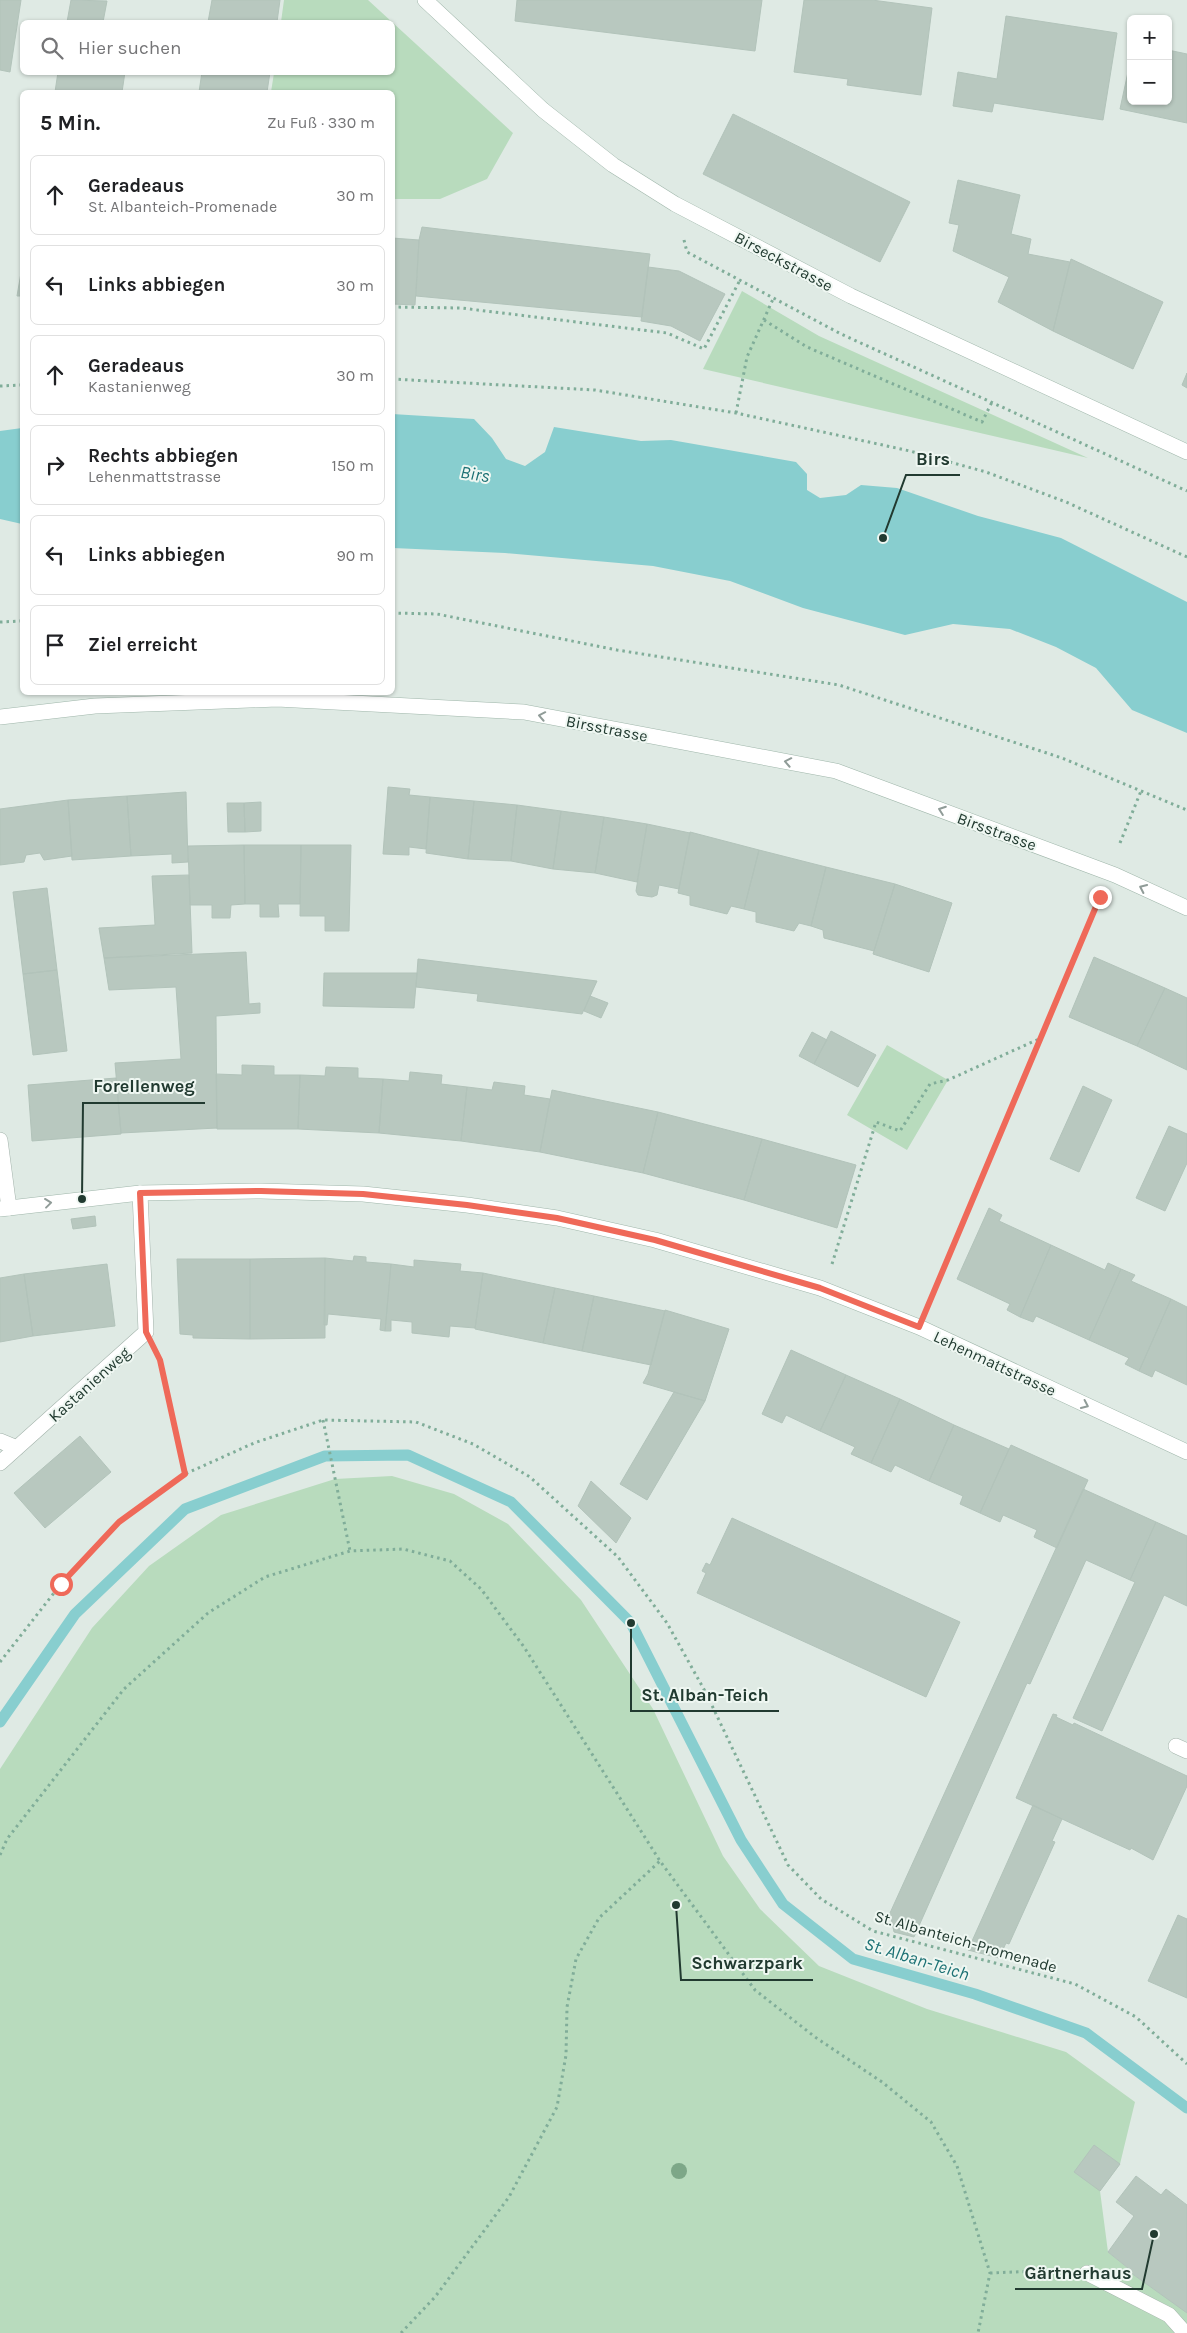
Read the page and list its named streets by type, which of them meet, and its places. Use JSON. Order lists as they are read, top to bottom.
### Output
{
  "streets": {
    "street": [
      "Birseckstrasse",
      "Birsstrasse",
      "Lehenmattstrasse",
      "Kastanienweg"
    ],
    "path": ["St. Albanteich-Promenade"]
  },
  "one_way": ["Birsstrasse"],
  "water": ["Birs", "St. Alban-Teich"],
  "places": [
    "Birs",
    "Forellenweg",
    "St. Alban-Teich",
    "Schwarzpark",
    "Gärtnerhaus"
  ],
  "page": {
    "map_buttons": ["+", "−"],
    "search": "Hier suchen",
    "heading": ["5 Min.", "Zu Fuß · 330 m"],
    "list": [
      ["Geradeaus", "St. Albanteich-Promenade", "30 m"],
      ["Links abbiegen", "30 m"],
      ["Geradeaus", "Kastanienweg", "30 m"],
      ["Rechts abbiegen", "Lehenmattstrasse", "150 m"],
      ["Links abbiegen", "90 m"],
      "Ziel erreicht"
    ]
  }
}
